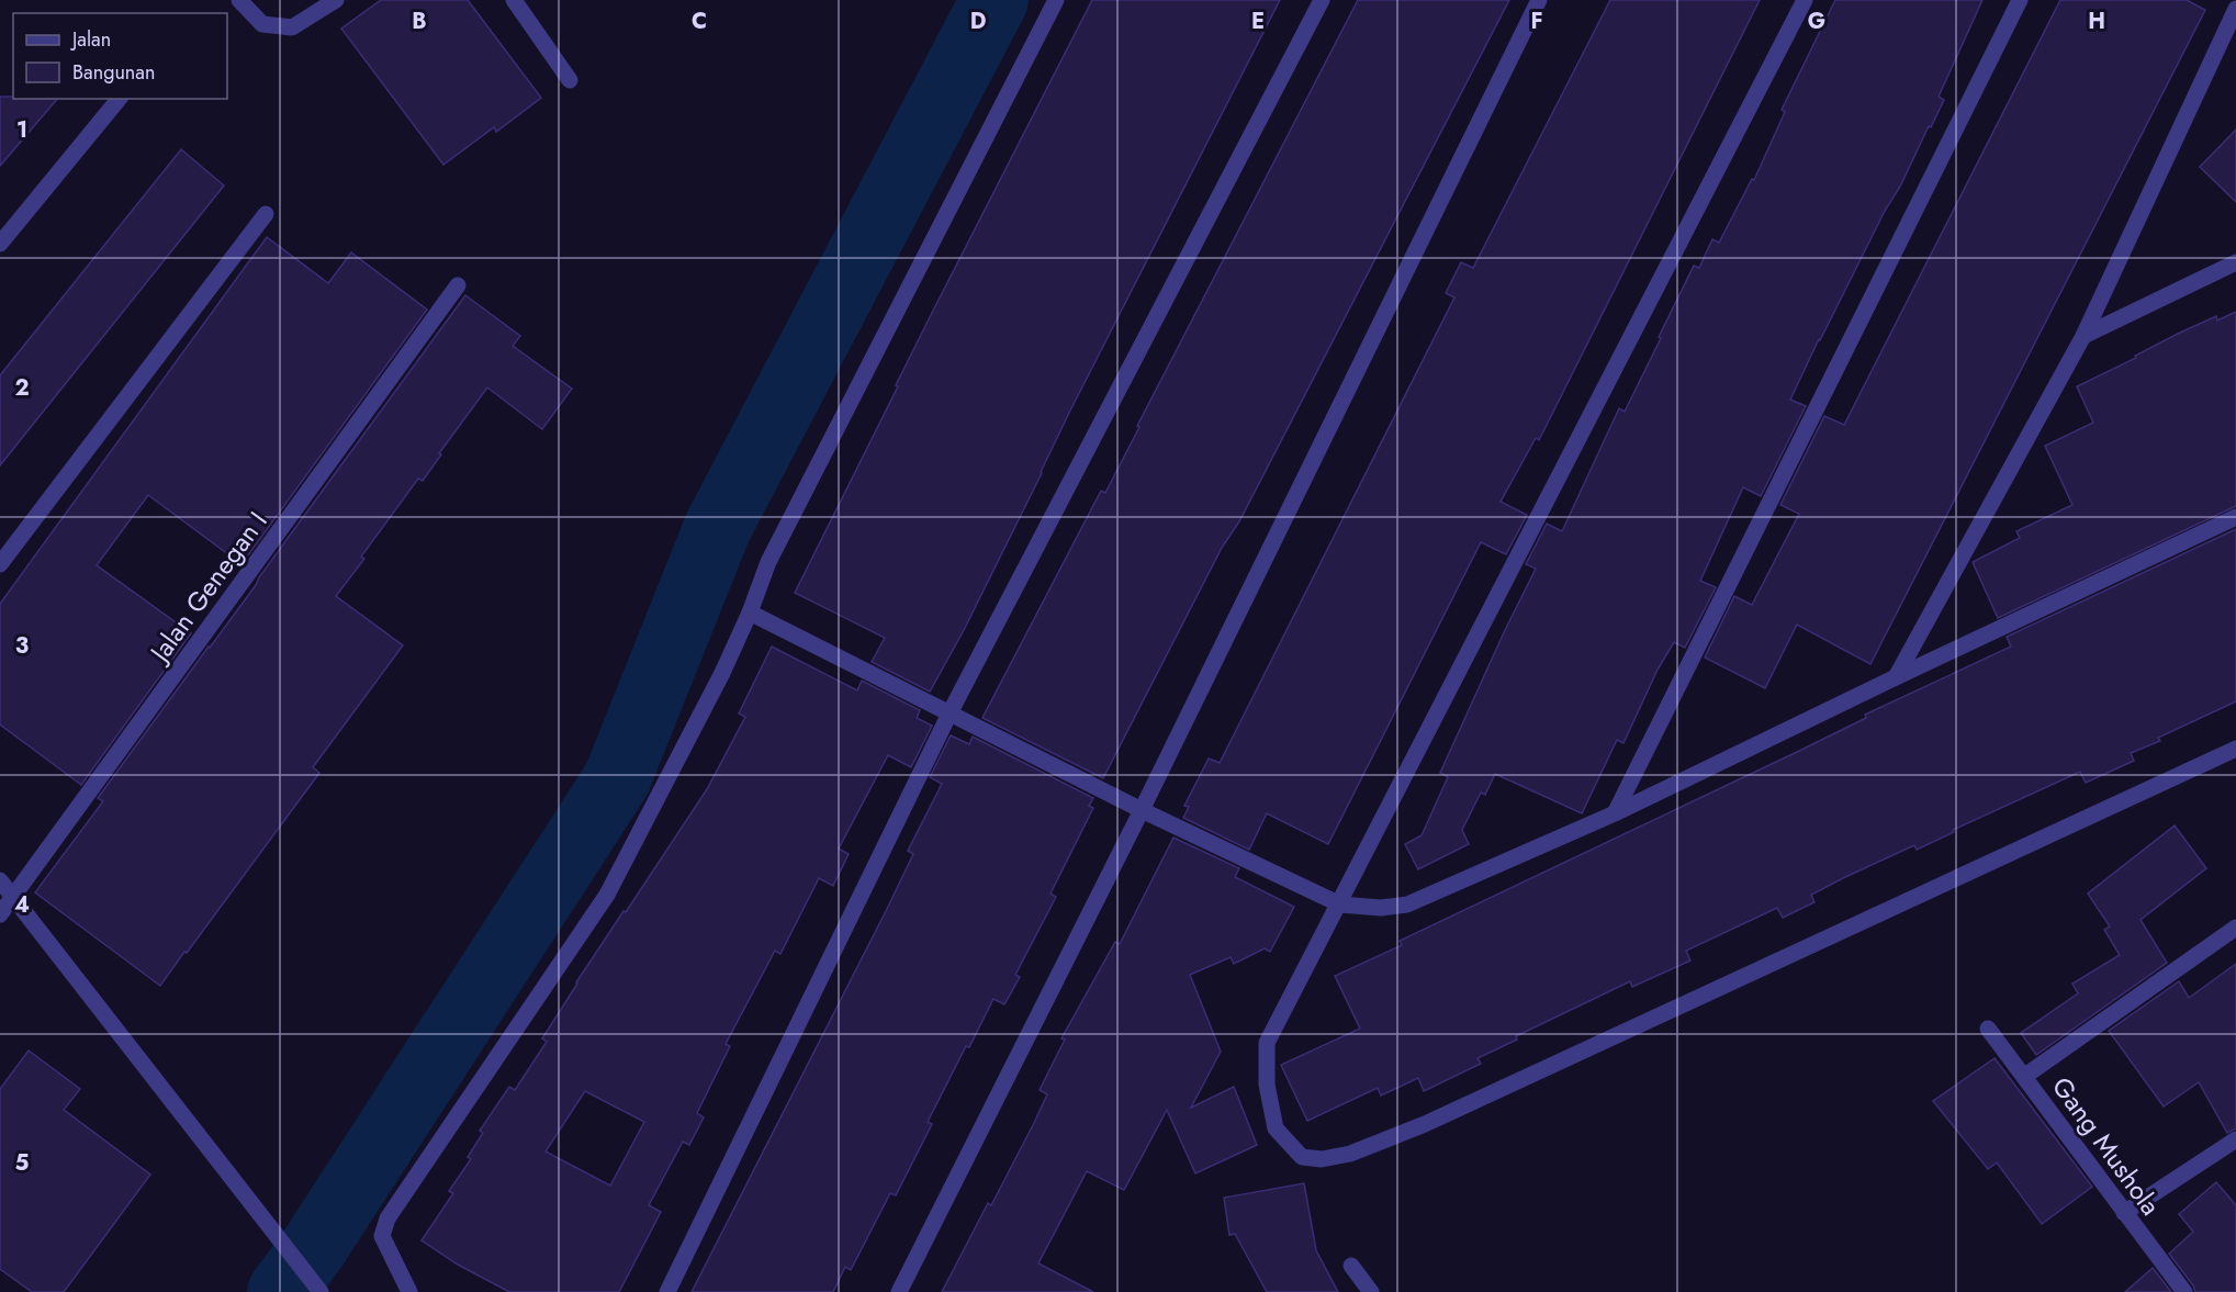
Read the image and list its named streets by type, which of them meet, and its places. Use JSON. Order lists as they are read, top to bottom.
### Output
{
  "streets": {
    "street": ["Jalan Genegan I", "Gang Mushola"]
  },
  "legend": ["Jalan", "Bangunan"],
  "grid": {
    "columns": [
      "B",
      "C",
      "D",
      "E",
      "F",
      "G",
      "H"
    ],
    "rows": [
      "1",
      "2",
      "3",
      "4",
      "5"
    ]
  }
}
